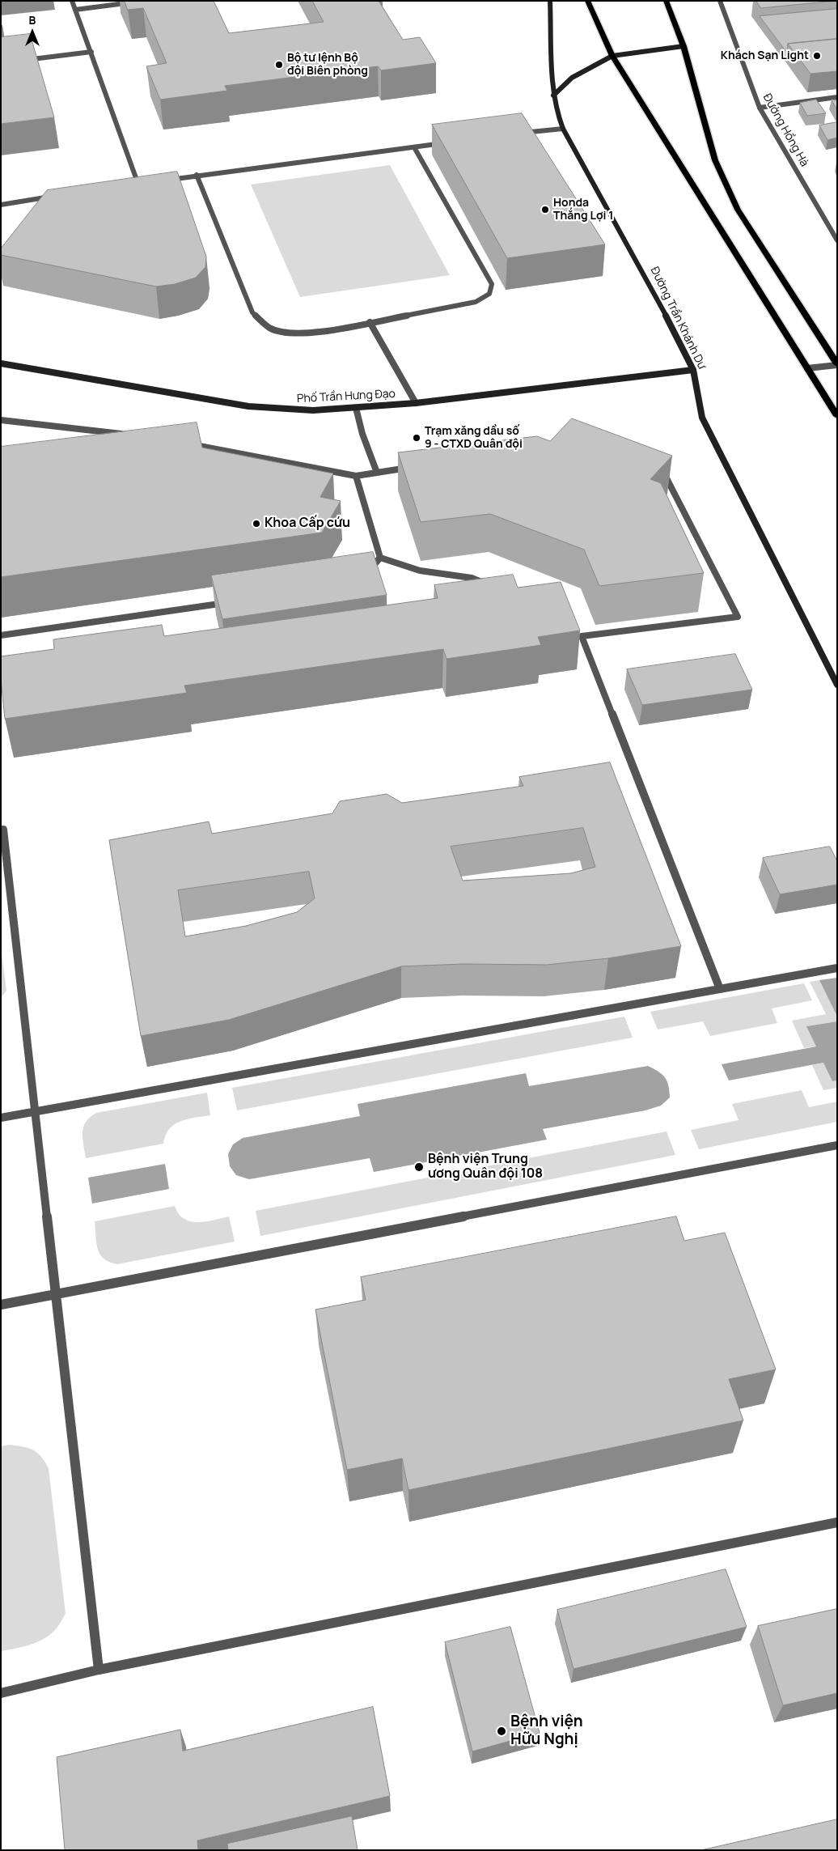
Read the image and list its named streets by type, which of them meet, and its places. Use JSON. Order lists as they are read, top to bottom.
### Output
{
  "streets": {
    "main road": ["Đường Trần Khánh Dư", "Phố Trần Hưng Đạo"],
    "street": ["Đường Hồng Hà"]
  },
  "crossings": [
    ["Đường Trần Khánh Dư", "Phố Trần Hưng Đạo"]
  ],
  "places": [
    "Khách Sạn Light",
    "Bộ tư lệnh Bộ đội Biên phòng",
    "Honda Thắng Lợi 1",
    "Trạm xăng dầu số 9 - CTXD Quân đội",
    "Khoa Cấp cứu",
    "Bệnh viện Trung ương Quân đội 108",
    "Bệnh viện Hữu Nghị"
  ],
  "north": "top"
}
